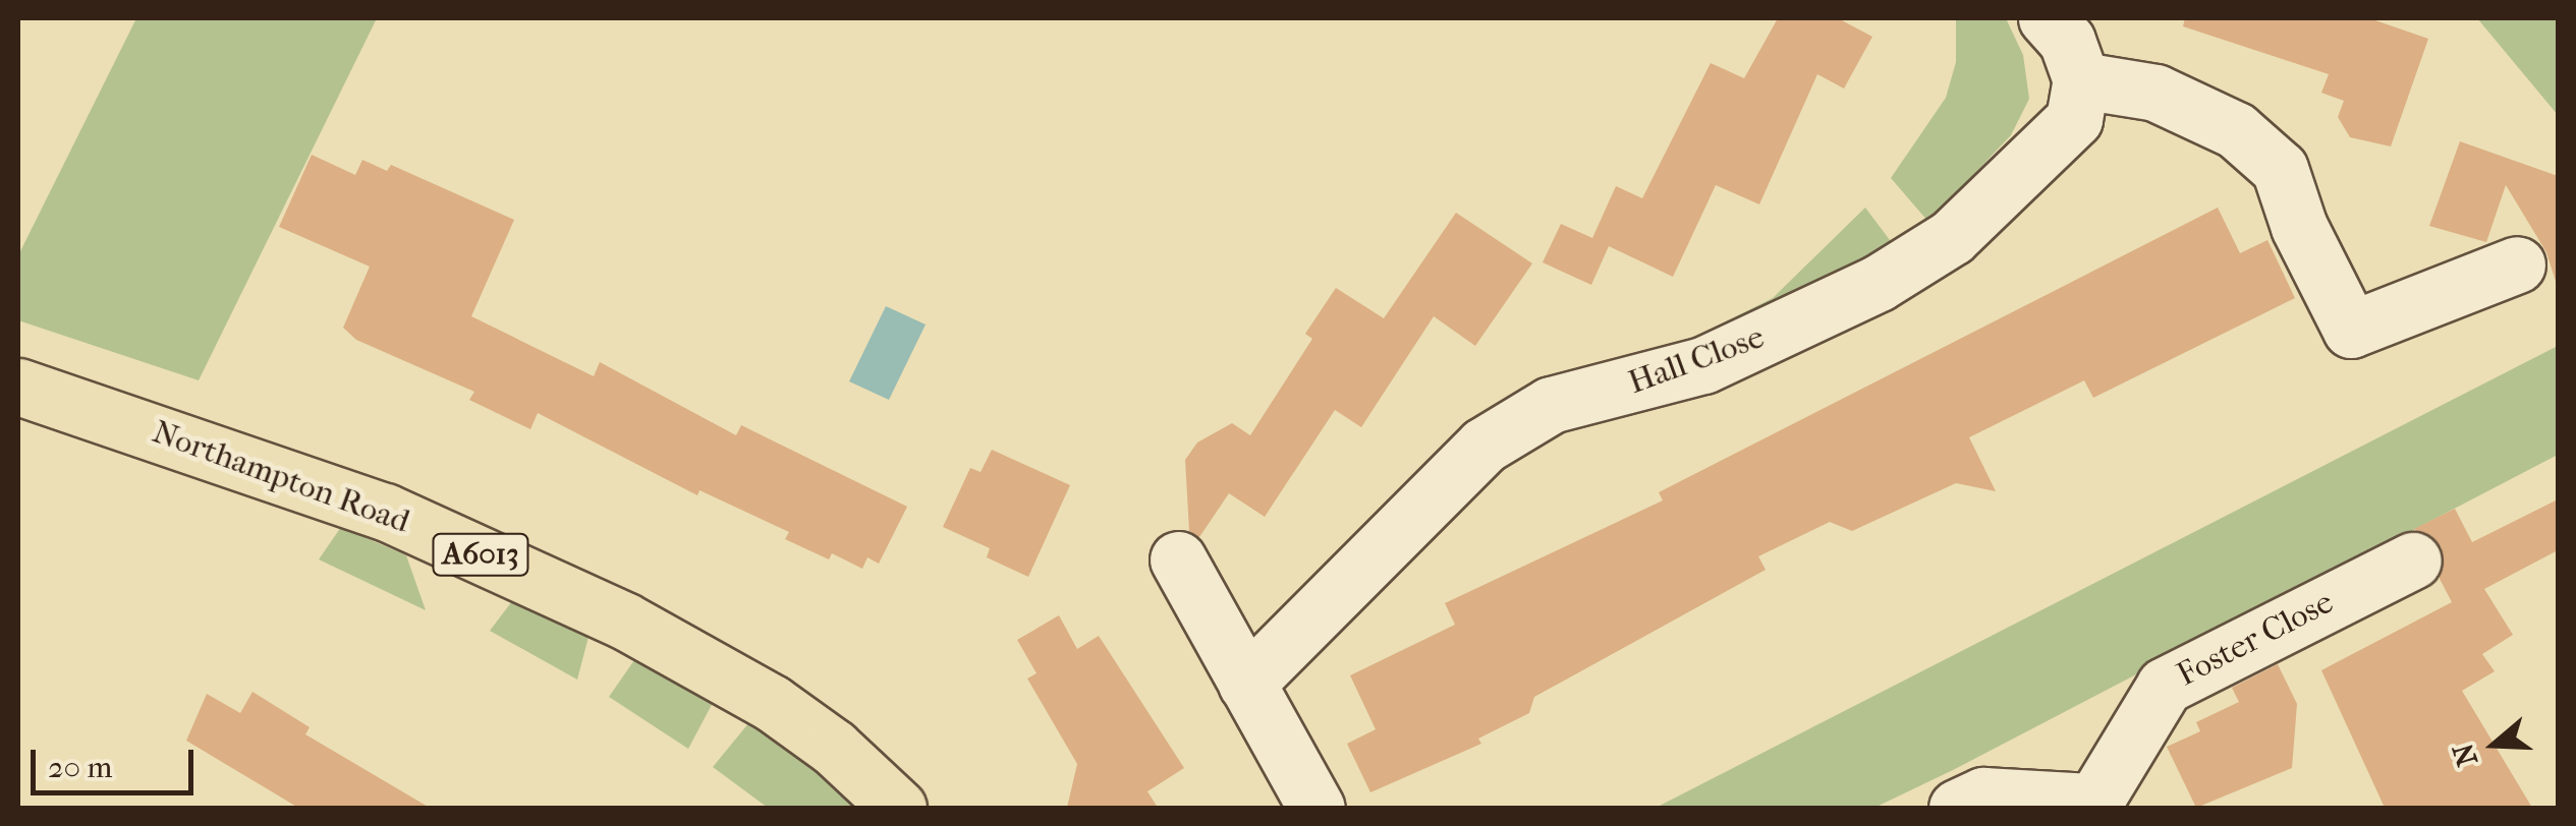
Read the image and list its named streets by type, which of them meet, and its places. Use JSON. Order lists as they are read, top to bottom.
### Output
{
  "streets": {
    "main road": ["Northampton Road", "A6013"],
    "street": ["Hall Close", "Foster Close"]
  },
  "scale_bar": "20 m",
  "north": "left"
}
